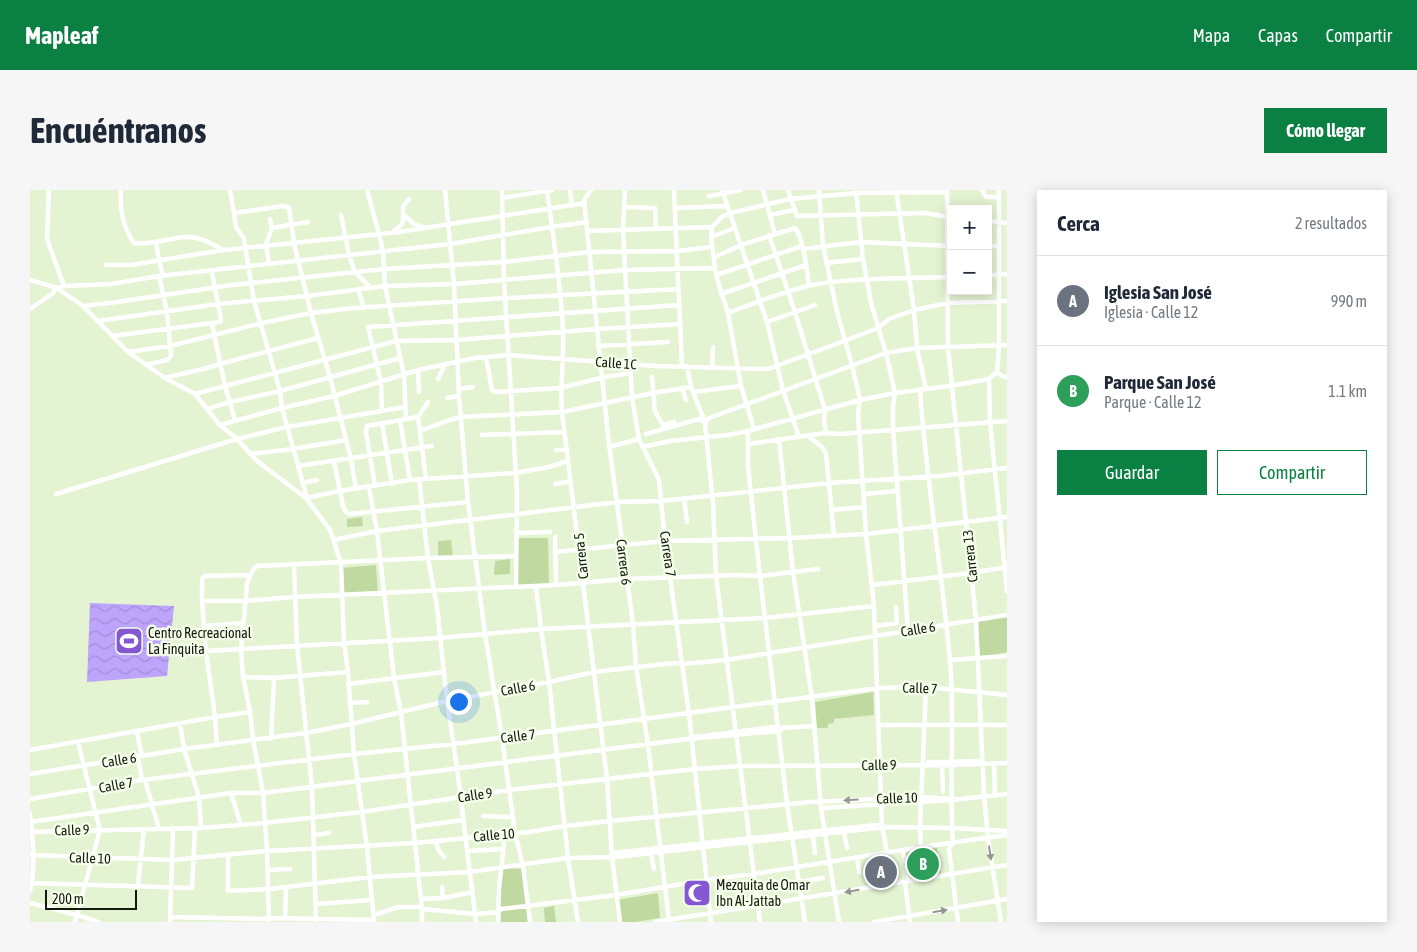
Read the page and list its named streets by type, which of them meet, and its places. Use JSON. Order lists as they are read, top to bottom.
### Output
{
  "streets": {
    "street": [
      "Calle 1C",
      "Carrera 7",
      "Carrera 5",
      "Carrera 13",
      "Carrera 6",
      "Calle 6",
      "Calle 7",
      "Calle 9",
      "Calle 10"
    ]
  },
  "crossings": [
    ["Calle 1C", "Carrera 7"],
    ["Calle 1C", "Carrera 5"],
    ["Calle 1C", "Carrera 13"],
    ["Calle 1C", "Carrera 6"],
    ["Carrera 7", "Calle 6"],
    ["Carrera 7", "Calle 7"],
    ["Carrera 7", "Calle 9"],
    ["Carrera 7", "Calle 10"],
    ["Carrera 5", "Calle 6"],
    ["Carrera 5", "Calle 7"],
    ["Carrera 5", "Calle 9"],
    ["Carrera 5", "Calle 10"],
    ["Carrera 13", "Calle 6"],
    ["Carrera 13", "Calle 7"],
    ["Carrera 13", "Calle 9"],
    ["Carrera 6", "Calle 6"],
    ["Carrera 6", "Calle 7"],
    ["Carrera 6", "Calle 9"],
    ["Carrera 6", "Calle 10"]
  ],
  "places": {
    "sports": ["Centro Recreacional La Finquita"],
    "mosque": ["Mezquita de Omar Ibn Al-Jattab"]
  },
  "scale_bar": "200 m",
  "page": {
    "header": "Mapleaf",
    "nav": ["Mapa", "Capas", "Compartir"],
    "buttons": [
      "Cómo llegar",
      ["Guardar", "Compartir"]
    ],
    "title": "Encuéntranos",
    "heading": ["Cerca", "2 resultados"],
    "map_buttons": ["+", "−"],
    "list": [
      {
        "mark": "A",
        "name": "Iglesia San José",
        "note": "Iglesia · Calle 12",
        "value": "990 m"
      },
      {
        "mark": "B",
        "name": "Parque San José",
        "note": "Parque · Calle 12",
        "value": "1.1 km"
      }
    ],
    "pins": ["B", "A"],
    "scale": "200 m"
  }
}
